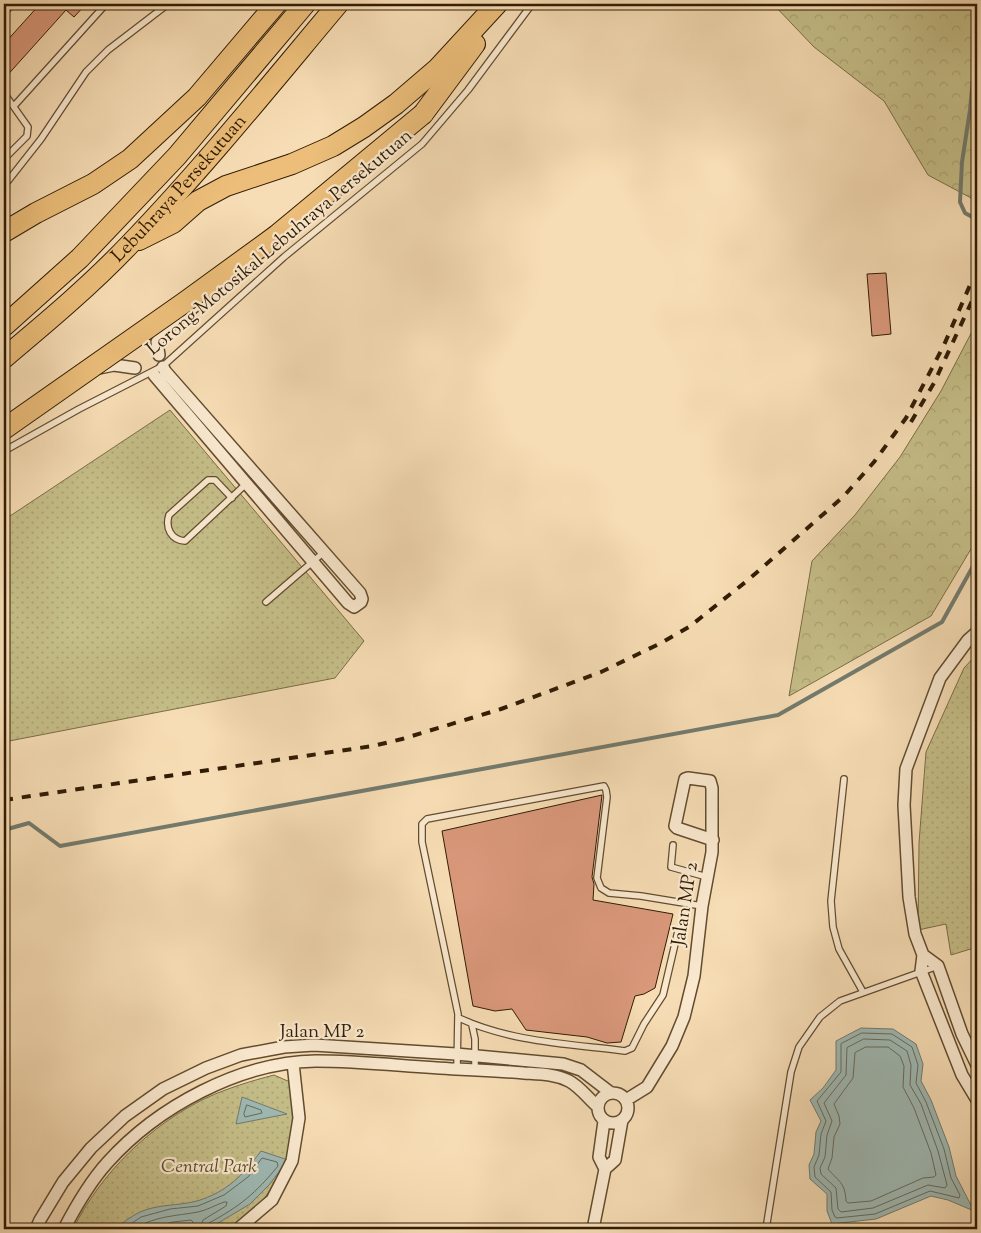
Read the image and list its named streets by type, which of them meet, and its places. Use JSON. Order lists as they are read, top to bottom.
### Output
{
  "streets": {
    "highway": ["Lebuhraya Persekutuan"],
    "street": ["Jalan MP 2"],
    "lane": ["Lorong Motosikal Lebuhraya Persekutuan"]
  },
  "parks": ["Central Park"]
}
